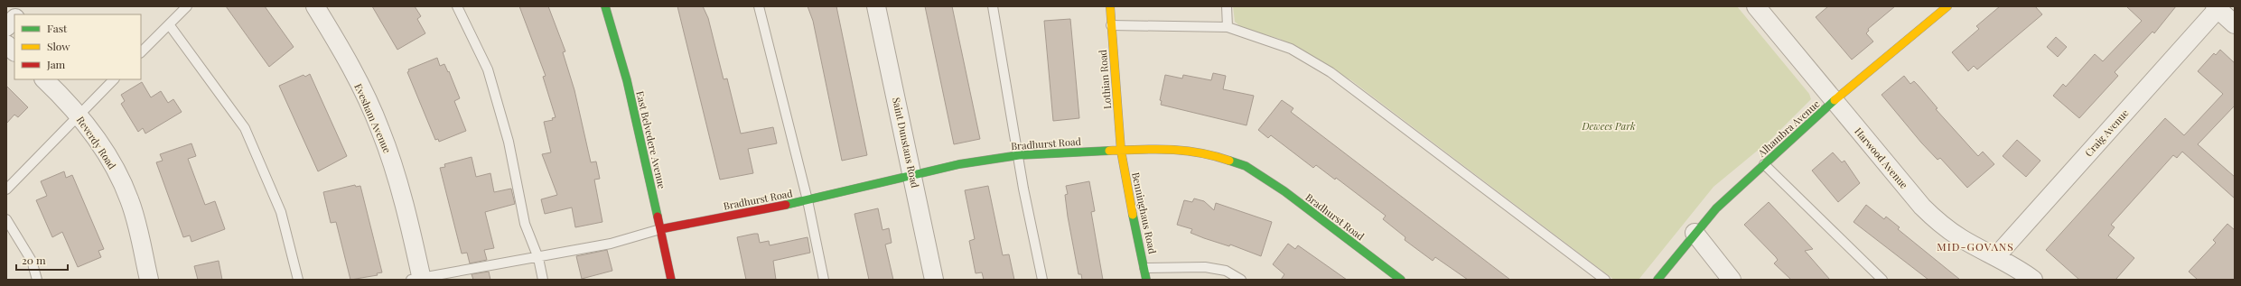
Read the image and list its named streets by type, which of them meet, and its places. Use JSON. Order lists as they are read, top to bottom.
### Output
{
  "streets": {
    "street": [
      "Lothian Road",
      "Evesham Avenue",
      "Alhambra Avenue",
      "Craig Avenue",
      "East Belvedere Avenue",
      "Reverdy Road",
      "Saint Dunstans Road",
      "Bradhurst Road",
      "Harwood Avenue",
      "Benninghaus Road"
    ]
  },
  "crossings": [
    ["Lothian Road", "Bradhurst Road"],
    ["Lothian Road", "Benninghaus Road"],
    ["Alhambra Avenue", "Harwood Avenue"],
    ["Craig Avenue", "Harwood Avenue"],
    ["East Belvedere Avenue", "Bradhurst Road"],
    ["Saint Dunstans Road", "Bradhurst Road"],
    ["Bradhurst Road", "Benninghaus Road"]
  ],
  "districts": ["MID-GOVANS"],
  "parks": ["Dewees Park"],
  "legend": ["Fast", "Slow", "Jam"],
  "scale_bar": "20 m"
}
